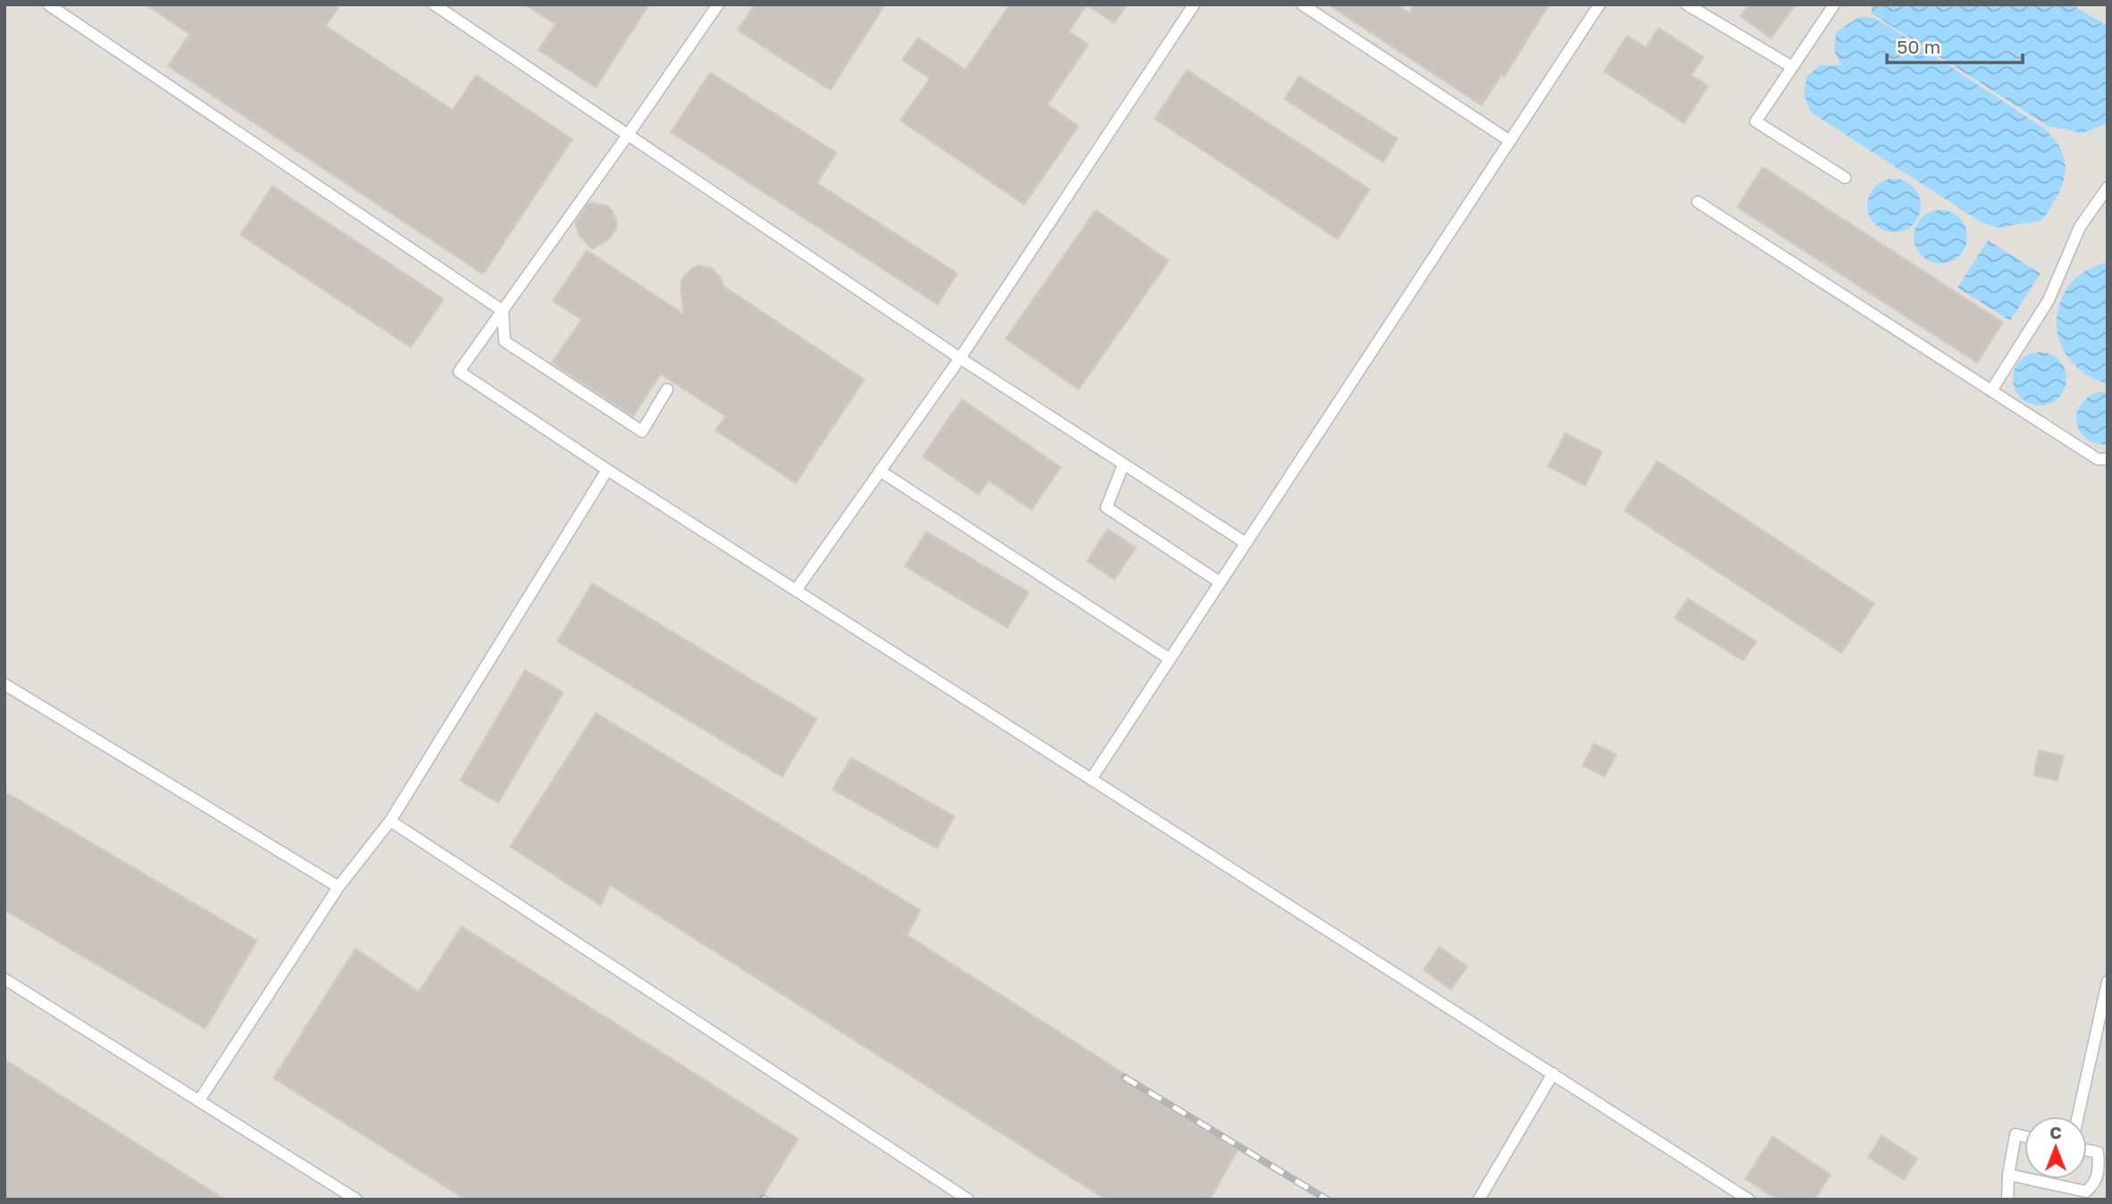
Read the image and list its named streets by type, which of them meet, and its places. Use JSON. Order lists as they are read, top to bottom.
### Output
{
  "scale_bar": "50 m",
  "north": "top"
}
